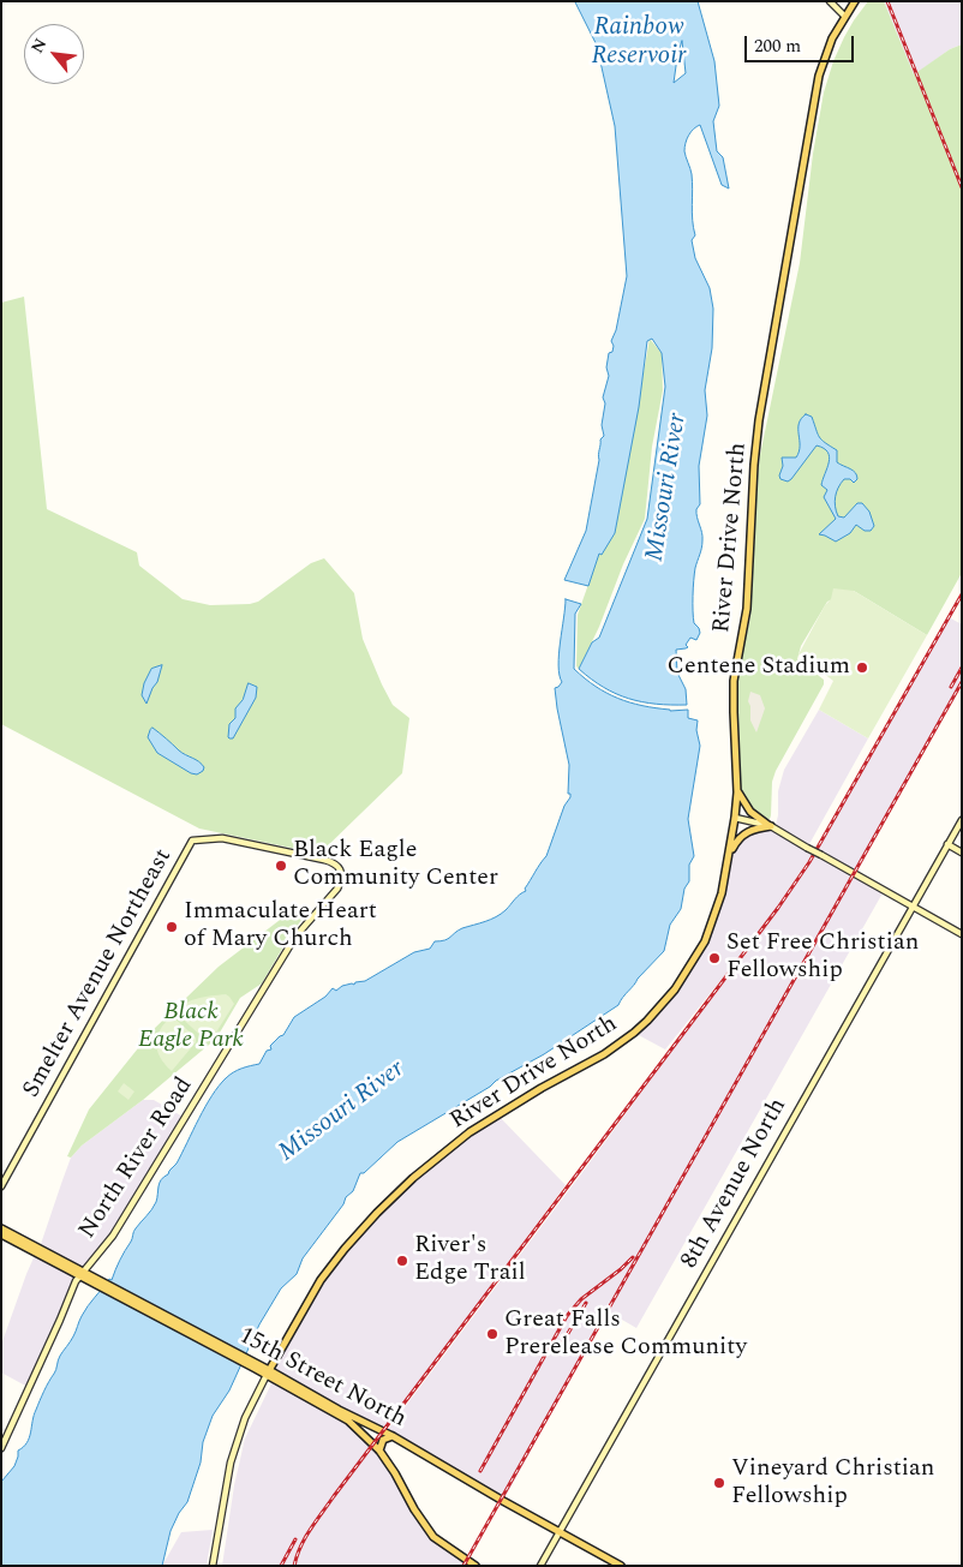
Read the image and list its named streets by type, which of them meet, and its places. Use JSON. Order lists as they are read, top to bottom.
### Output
{
  "streets": {
    "main road": ["River Drive North", "15th Street North"],
    "street": ["Smelter Avenue Northeast", "North River Road", "8th Avenue North"]
  },
  "crossings": [
    ["River Drive North", "15th Street North"],
    ["Smelter Avenue Northeast", "North River Road"],
    ["North River Road", "15th Street North"],
    ["8th Avenue North", "15th Street North"]
  ],
  "water": ["Rainbow Reservoir", "Missouri River"],
  "parks": ["Black Eagle Park"],
  "places": [
    "Centene Stadium",
    "Black Eagle Community Center",
    "Immaculate Heart of Mary Church",
    "Set Free Christian Fellowship",
    "River's Edge Trail",
    "Great Falls Prerelease Community",
    "Vineyard Christian Fellowship"
  ],
  "scale_bar": "200 m",
  "north": "top left"
}
